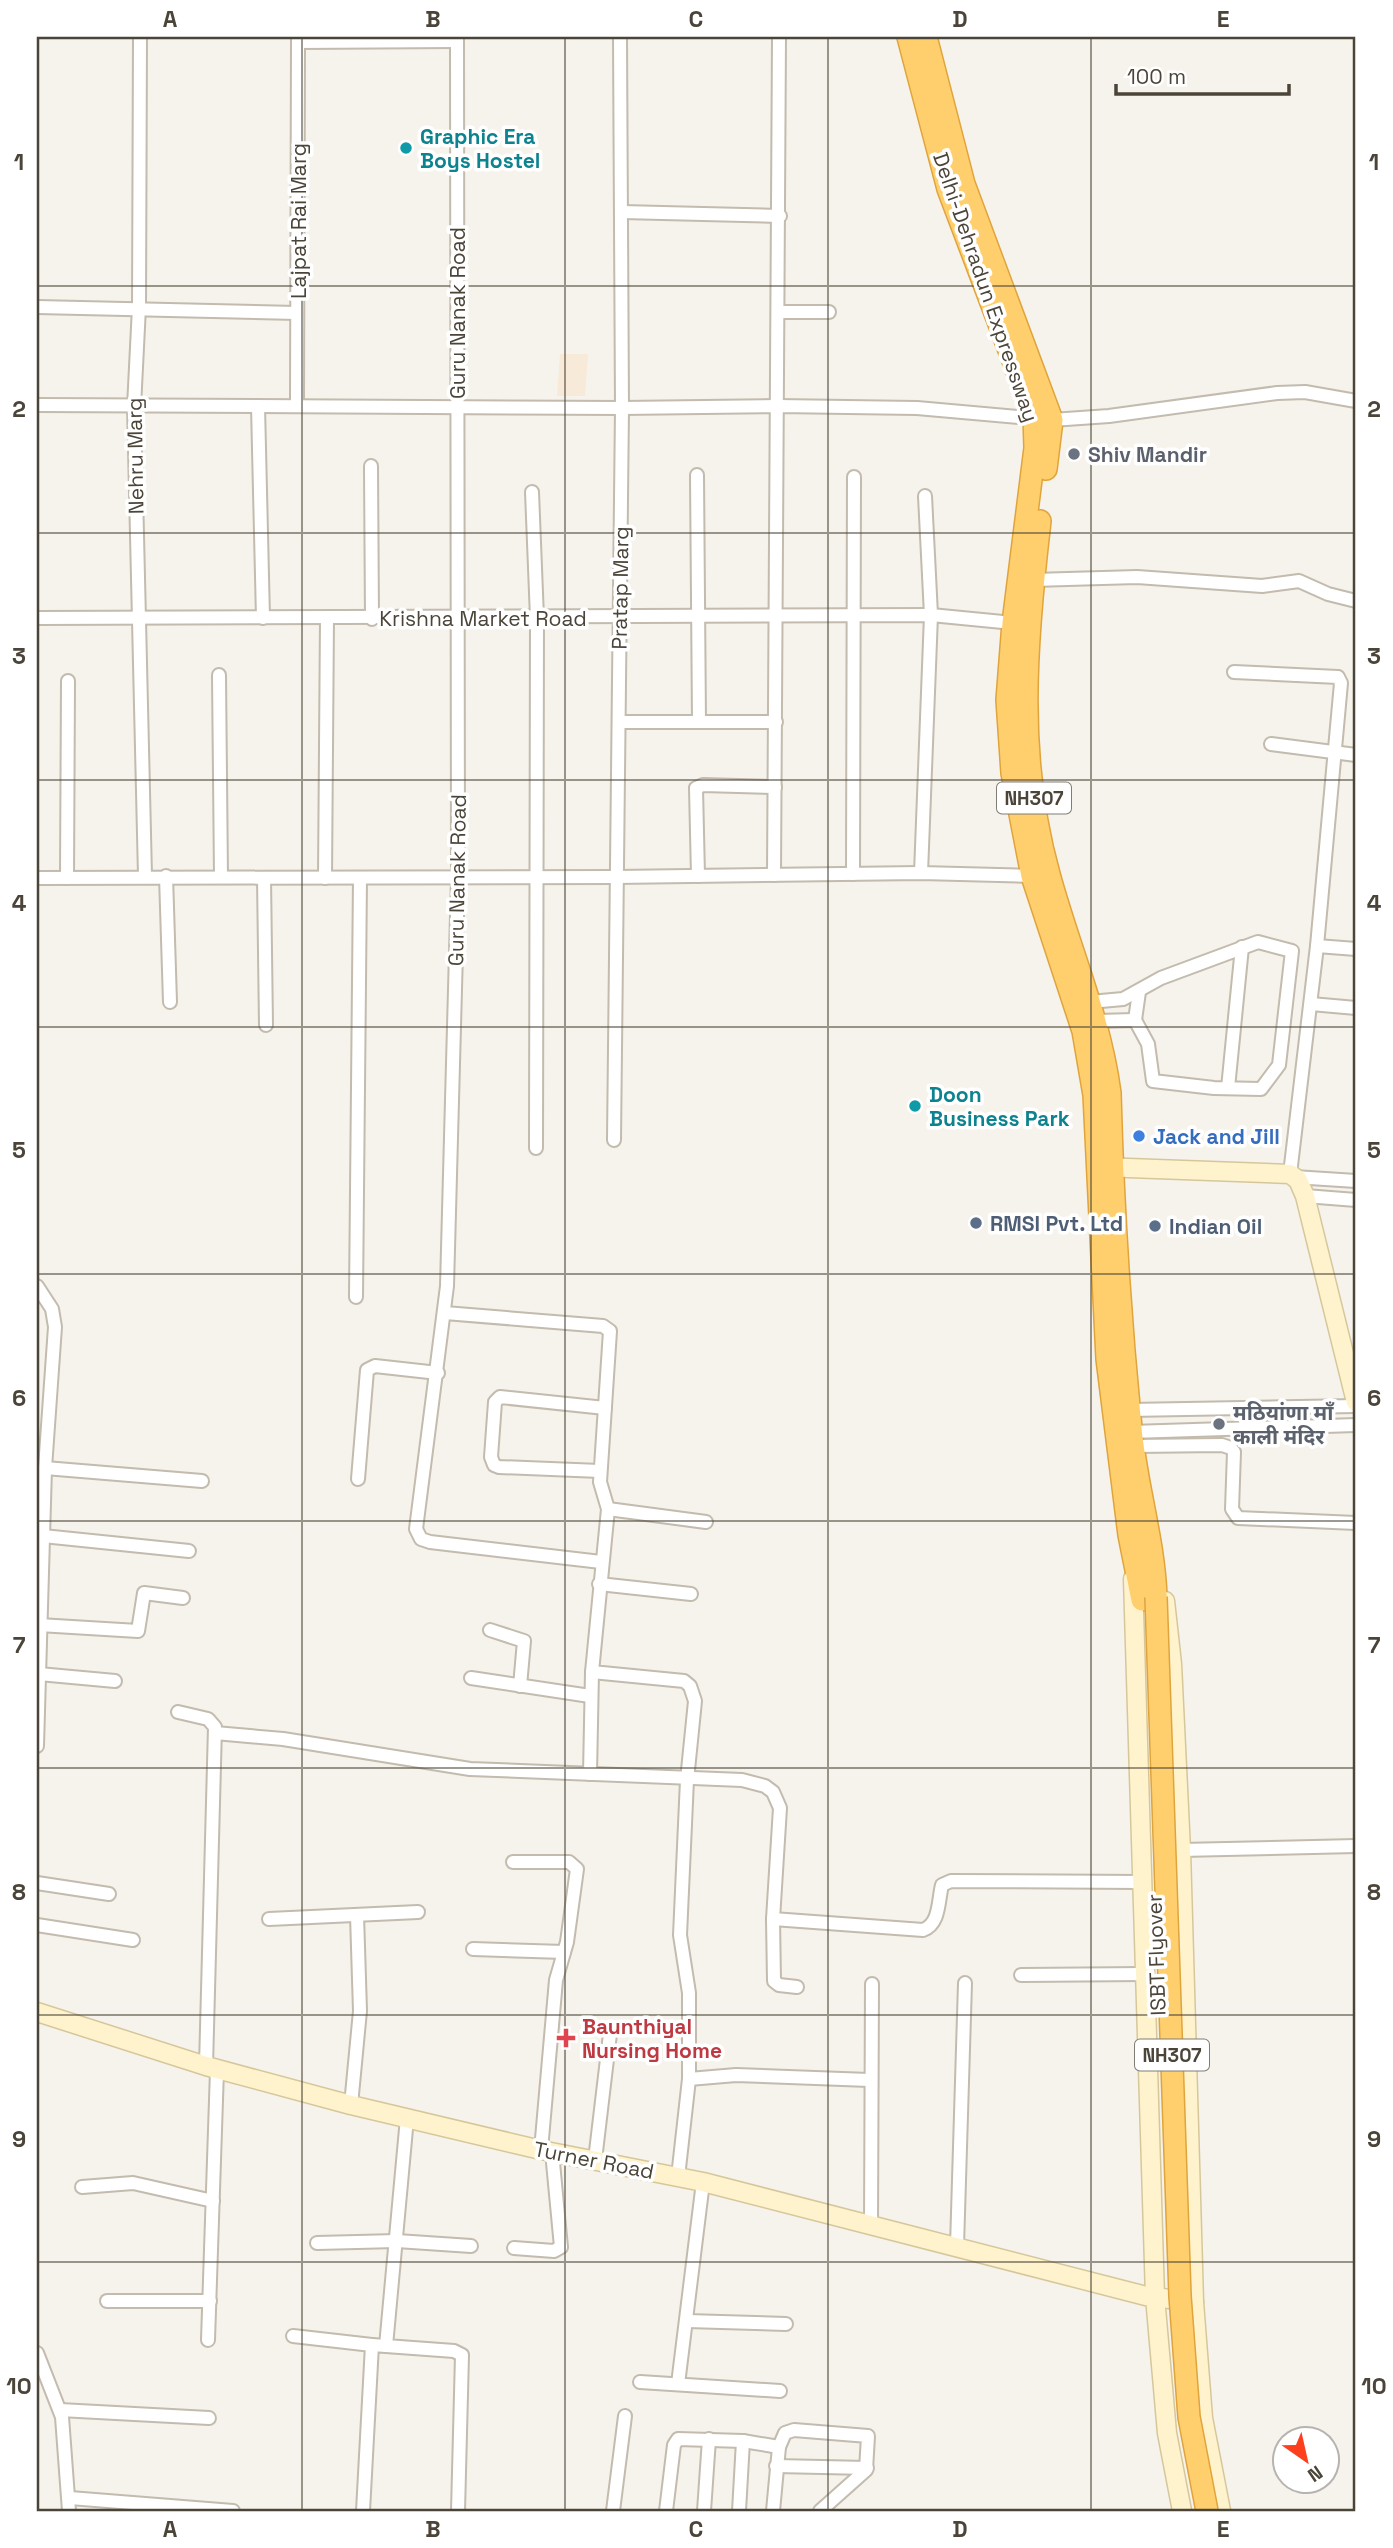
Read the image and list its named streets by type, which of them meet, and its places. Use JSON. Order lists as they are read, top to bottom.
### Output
{
  "streets": {
    "highway": ["Delhi-Dehradun Expressway", "NH307", "ISBT Flyover"],
    "main road": ["Turner Road"],
    "street": [
      "Lajpat Rai Marg",
      "Guru Nanak Road",
      "Nehru Marg",
      "Pratap Marg",
      "Krishna Market Road"
    ]
  },
  "crossings": [
    ["Delhi-Dehradun Expressway", "Krishna Market Road"],
    ["Delhi-Dehradun Expressway", "NH307"],
    ["Guru Nanak Road", "Krishna Market Road"],
    ["Nehru Marg", "Krishna Market Road"],
    ["Pratap Marg", "Krishna Market Road"],
    ["Krishna Market Road", "NH307"],
    ["NH307", "ISBT Flyover"]
  ],
  "places": {
    "other": [
      "Graphic Era Boys Hostel",
      "Shiv Mandir",
      "Doon Business Park",
      "Jack and Jill",
      "RMSI Pvt. Ltd",
      "Indian Oil",
      "मठियांणा माँ काली मंदिर"
    ],
    "health": ["Baunthiyal Nursing Home"]
  },
  "scale_bar": "100 m",
  "north": "bottom right",
  "grid": {
    "columns": [
      "A",
      "B",
      "C",
      "D",
      "E"
    ],
    "rows": [
      "1",
      "2",
      "3",
      "4",
      "5",
      "6",
      "7",
      "8",
      "9",
      "10"
    ]
  }
}
